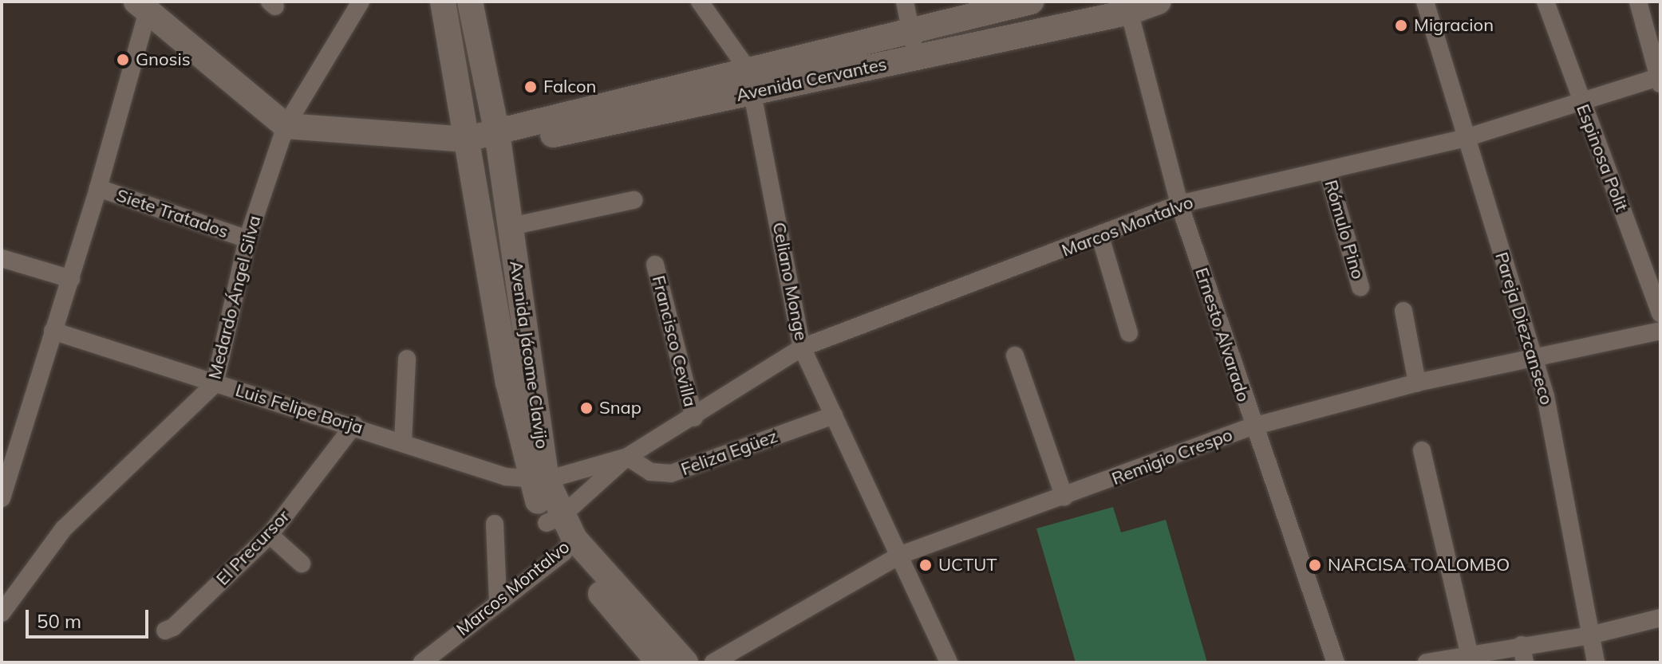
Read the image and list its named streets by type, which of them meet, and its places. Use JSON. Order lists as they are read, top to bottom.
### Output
{
  "streets": {
    "street": [
      "Avenida Cervantes",
      "Espinosa Polit",
      "Siete Tratados",
      "Marcos Montalvo",
      "Rómulo Pino",
      "Celiano Monge",
      "Medardo Ángel Silva",
      "Pareja Diezcanseco",
      "Ernesto Alvarado",
      "Francisco Cevilla",
      "Avenida Jácome Clavijo",
      "Luis Felipe Borja",
      "Feliza Egüez",
      "Remigio Crespo",
      "El Precursor"
    ]
  },
  "crossings": [
    ["Avenida Cervantes", "Celiano Monge"],
    ["Avenida Cervantes", "Medardo Ángel Silva"],
    ["Avenida Cervantes", "Ernesto Alvarado"],
    ["Avenida Cervantes", "Avenida Jácome Clavijo"],
    ["Espinosa Polit", "Marcos Montalvo"],
    ["Siete Tratados", "Medardo Ángel Silva"],
    ["Marcos Montalvo", "Rómulo Pino"],
    ["Marcos Montalvo", "Celiano Monge"],
    ["Marcos Montalvo", "Pareja Diezcanseco"],
    ["Marcos Montalvo", "Ernesto Alvarado"],
    ["Marcos Montalvo", "Francisco Cevilla"],
    ["Marcos Montalvo", "Avenida Jácome Clavijo"],
    ["Marcos Montalvo", "Luis Felipe Borja"],
    ["Marcos Montalvo", "Feliza Egüez"],
    ["Celiano Monge", "Feliza Egüez"],
    ["Celiano Monge", "Remigio Crespo"],
    ["Medardo Ángel Silva", "Luis Felipe Borja"],
    ["Pareja Diezcanseco", "Remigio Crespo"],
    ["Ernesto Alvarado", "Remigio Crespo"],
    ["Avenida Jácome Clavijo", "Luis Felipe Borja"],
    ["Luis Felipe Borja", "El Precursor"]
  ],
  "places": [
    "Migracion",
    "Gnosis",
    "Falcon",
    "Snap",
    "UCTUT",
    "NARCISA TOALOMBO"
  ],
  "scale_bar": "50 m"
}
